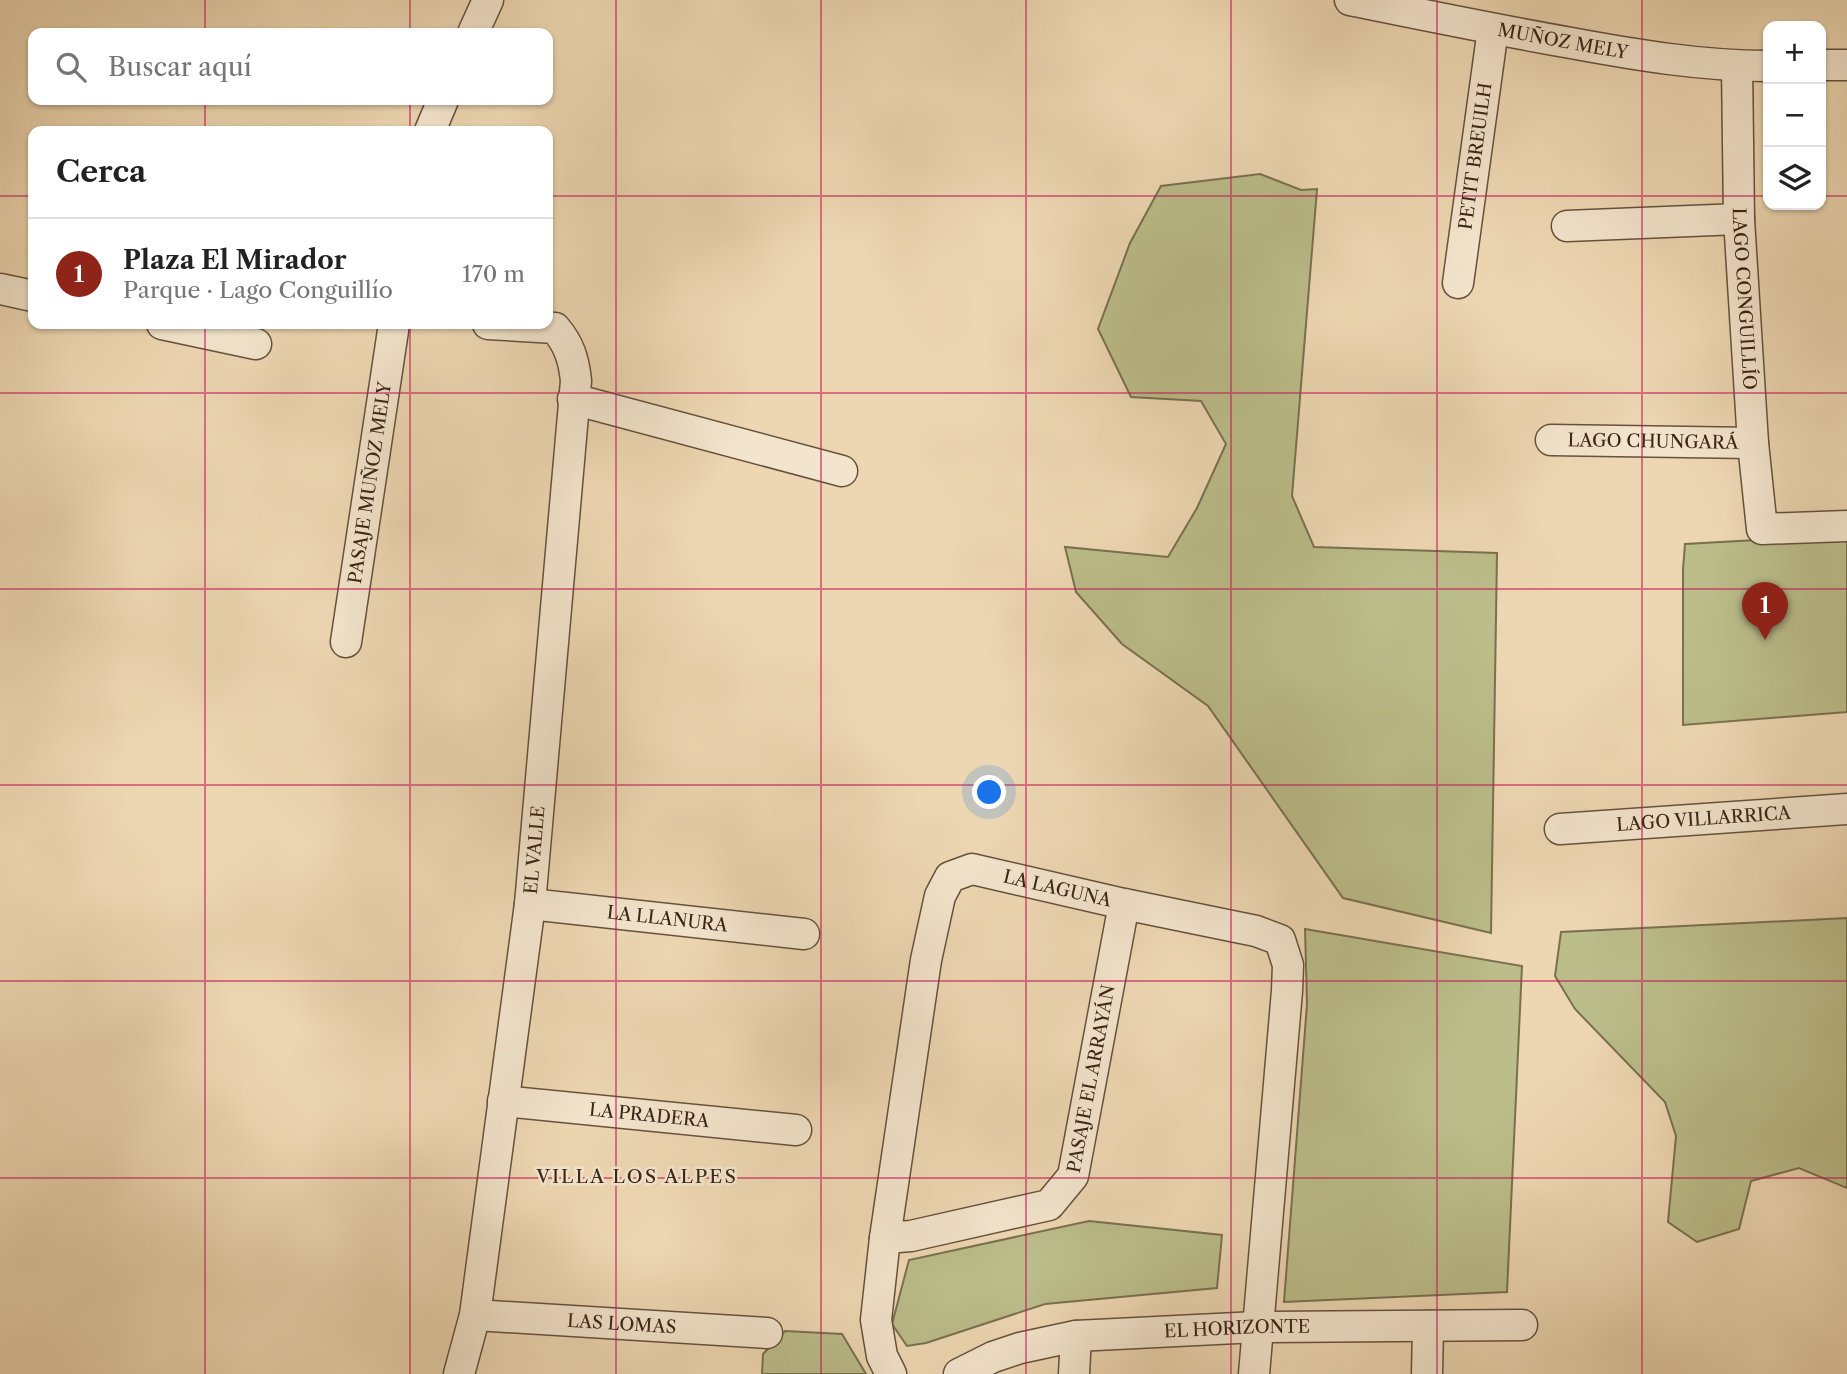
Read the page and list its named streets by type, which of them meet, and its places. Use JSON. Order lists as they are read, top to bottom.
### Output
{
  "streets": {
    "street": [
      "MUÑOZ MELY",
      "PETIT BREUILH",
      "LAGO CONGUILLÍO",
      "LAGO CHUNGARÁ",
      "PASAJE MUÑOZ MELY",
      "LAGO VILLARRICA",
      "EL VALLE",
      "LA LAGUNA",
      "LA LLANURA",
      "PASAJE EL ARRAYÁN",
      "LA PRADERA",
      "LAS LOMAS",
      "EL HORIZONTE"
    ]
  },
  "crossings": [
    ["MUÑOZ MELY", "PETIT BREUILH"],
    ["MUÑOZ MELY", "LAGO CONGUILLÍO"],
    ["LAGO CONGUILLÍO", "LAGO CHUNGARÁ"],
    ["EL VALLE", "LA LLANURA"],
    ["EL VALLE", "LA PRADERA"],
    ["EL VALLE", "LAS LOMAS"],
    ["LA LAGUNA", "PASAJE EL ARRAYÁN"],
    ["LA LAGUNA", "EL HORIZONTE"]
  ],
  "districts": ["VILLA LOS ALPES"],
  "page": {
    "map_buttons": ["+", "−"],
    "search": "Buscar aquí",
    "heading": "Cerca",
    "list": [
      {
        "mark": "1",
        "name": "Plaza El Mirador",
        "note": "Parque · Lago Conguillío",
        "value": "170 m"
      }
    ],
    "pins": "1"
  }
}
